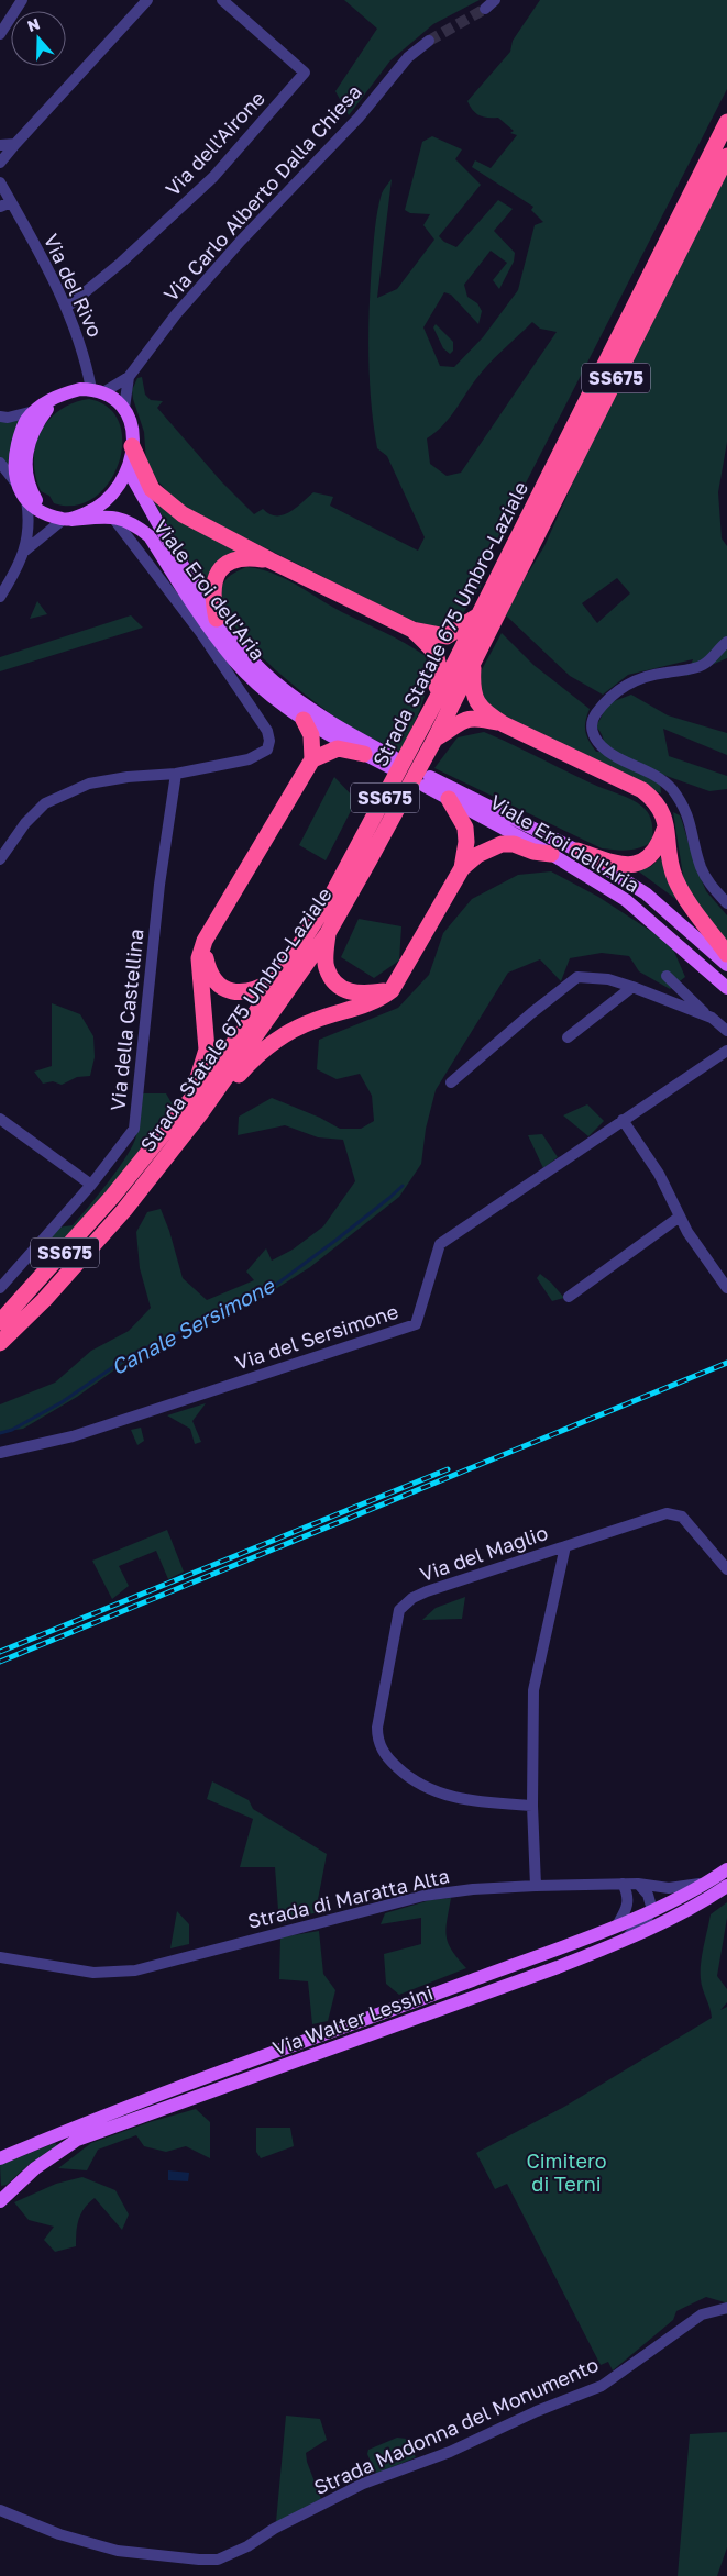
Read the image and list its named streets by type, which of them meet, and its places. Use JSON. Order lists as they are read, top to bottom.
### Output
{
  "streets": {
    "highway": ["SS675", "Strada Statale 675 Umbro-Laziale"],
    "main road": ["Viale Eroi dell'Aria", "Via Walter Lessini"],
    "street": [
      "Via dell'Airone",
      "Via Carlo Alberto Dalla Chiesa",
      "Via del Rivo",
      "Via della Castellina",
      "Via del Sersimone",
      "Via del Maglio",
      "Strada di Maratta Alta",
      "Strada Madonna del Monumento"
    ]
  },
  "crossings": [
    ["Via dell'Airone", "Via del Rivo"],
    ["Via Carlo Alberto Dalla Chiesa", "Via del Rivo"],
    ["Via Carlo Alberto Dalla Chiesa", "Viale Eroi dell'Aria"],
    ["Via del Rivo", "Viale Eroi dell'Aria"],
    ["Via del Maglio", "Strada di Maratta Alta"],
    ["Strada di Maratta Alta", "Via Walter Lessini"]
  ],
  "water": ["Canale Sersimone"],
  "parks": ["Cimitero di Terni"],
  "north": "top"
}
